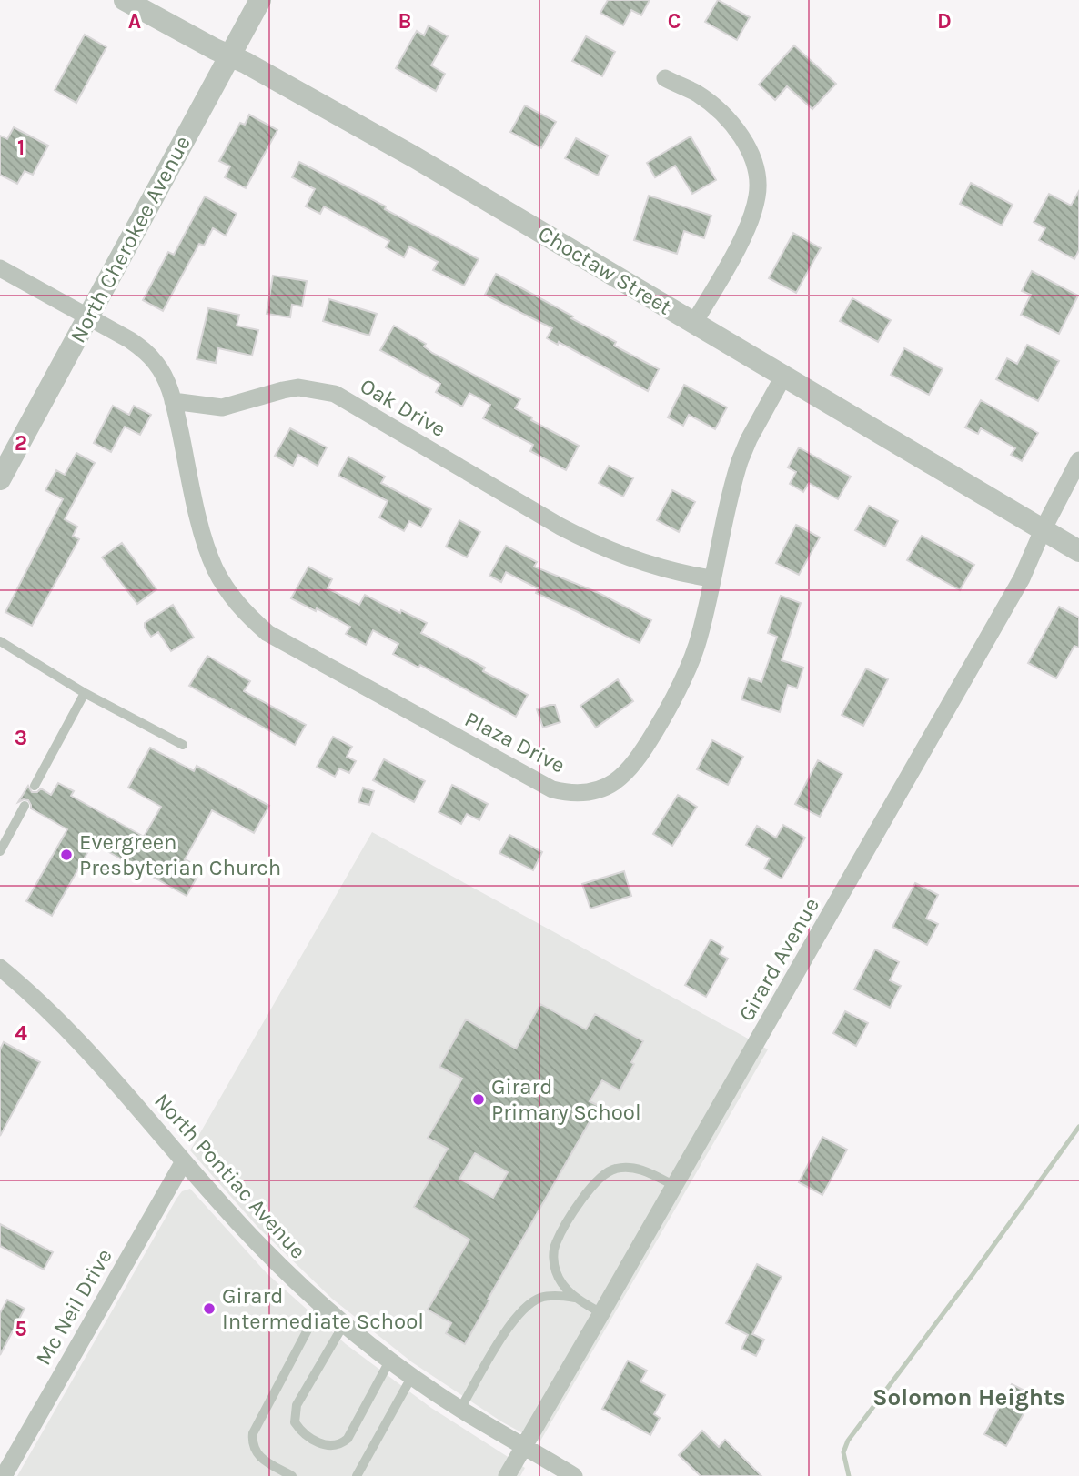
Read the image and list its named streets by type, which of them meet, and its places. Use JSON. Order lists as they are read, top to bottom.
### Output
{
  "streets": {
    "street": [
      "North Cherokee Avenue",
      "Choctaw Street",
      "Oak Drive",
      "Plaza Drive",
      "Girard Avenue",
      "North Pontiac Avenue",
      "Mc Neil Drive"
    ]
  },
  "crossings": [
    ["North Cherokee Avenue", "Choctaw Street"],
    ["Choctaw Street", "Plaza Drive"],
    ["Choctaw Street", "Girard Avenue"],
    ["Oak Drive", "Plaza Drive"],
    ["Girard Avenue", "North Pontiac Avenue"],
    ["North Pontiac Avenue", "Mc Neil Drive"]
  ],
  "districts": ["Solomon Heights"],
  "places": ["Evergreen Presbyterian Church", "Girard Primary School", "Girard Intermediate School"],
  "grid": {
    "columns": [
      "A",
      "B",
      "C",
      "D"
    ],
    "rows": [
      "1",
      "2",
      "3",
      "4",
      "5"
    ]
  }
}
